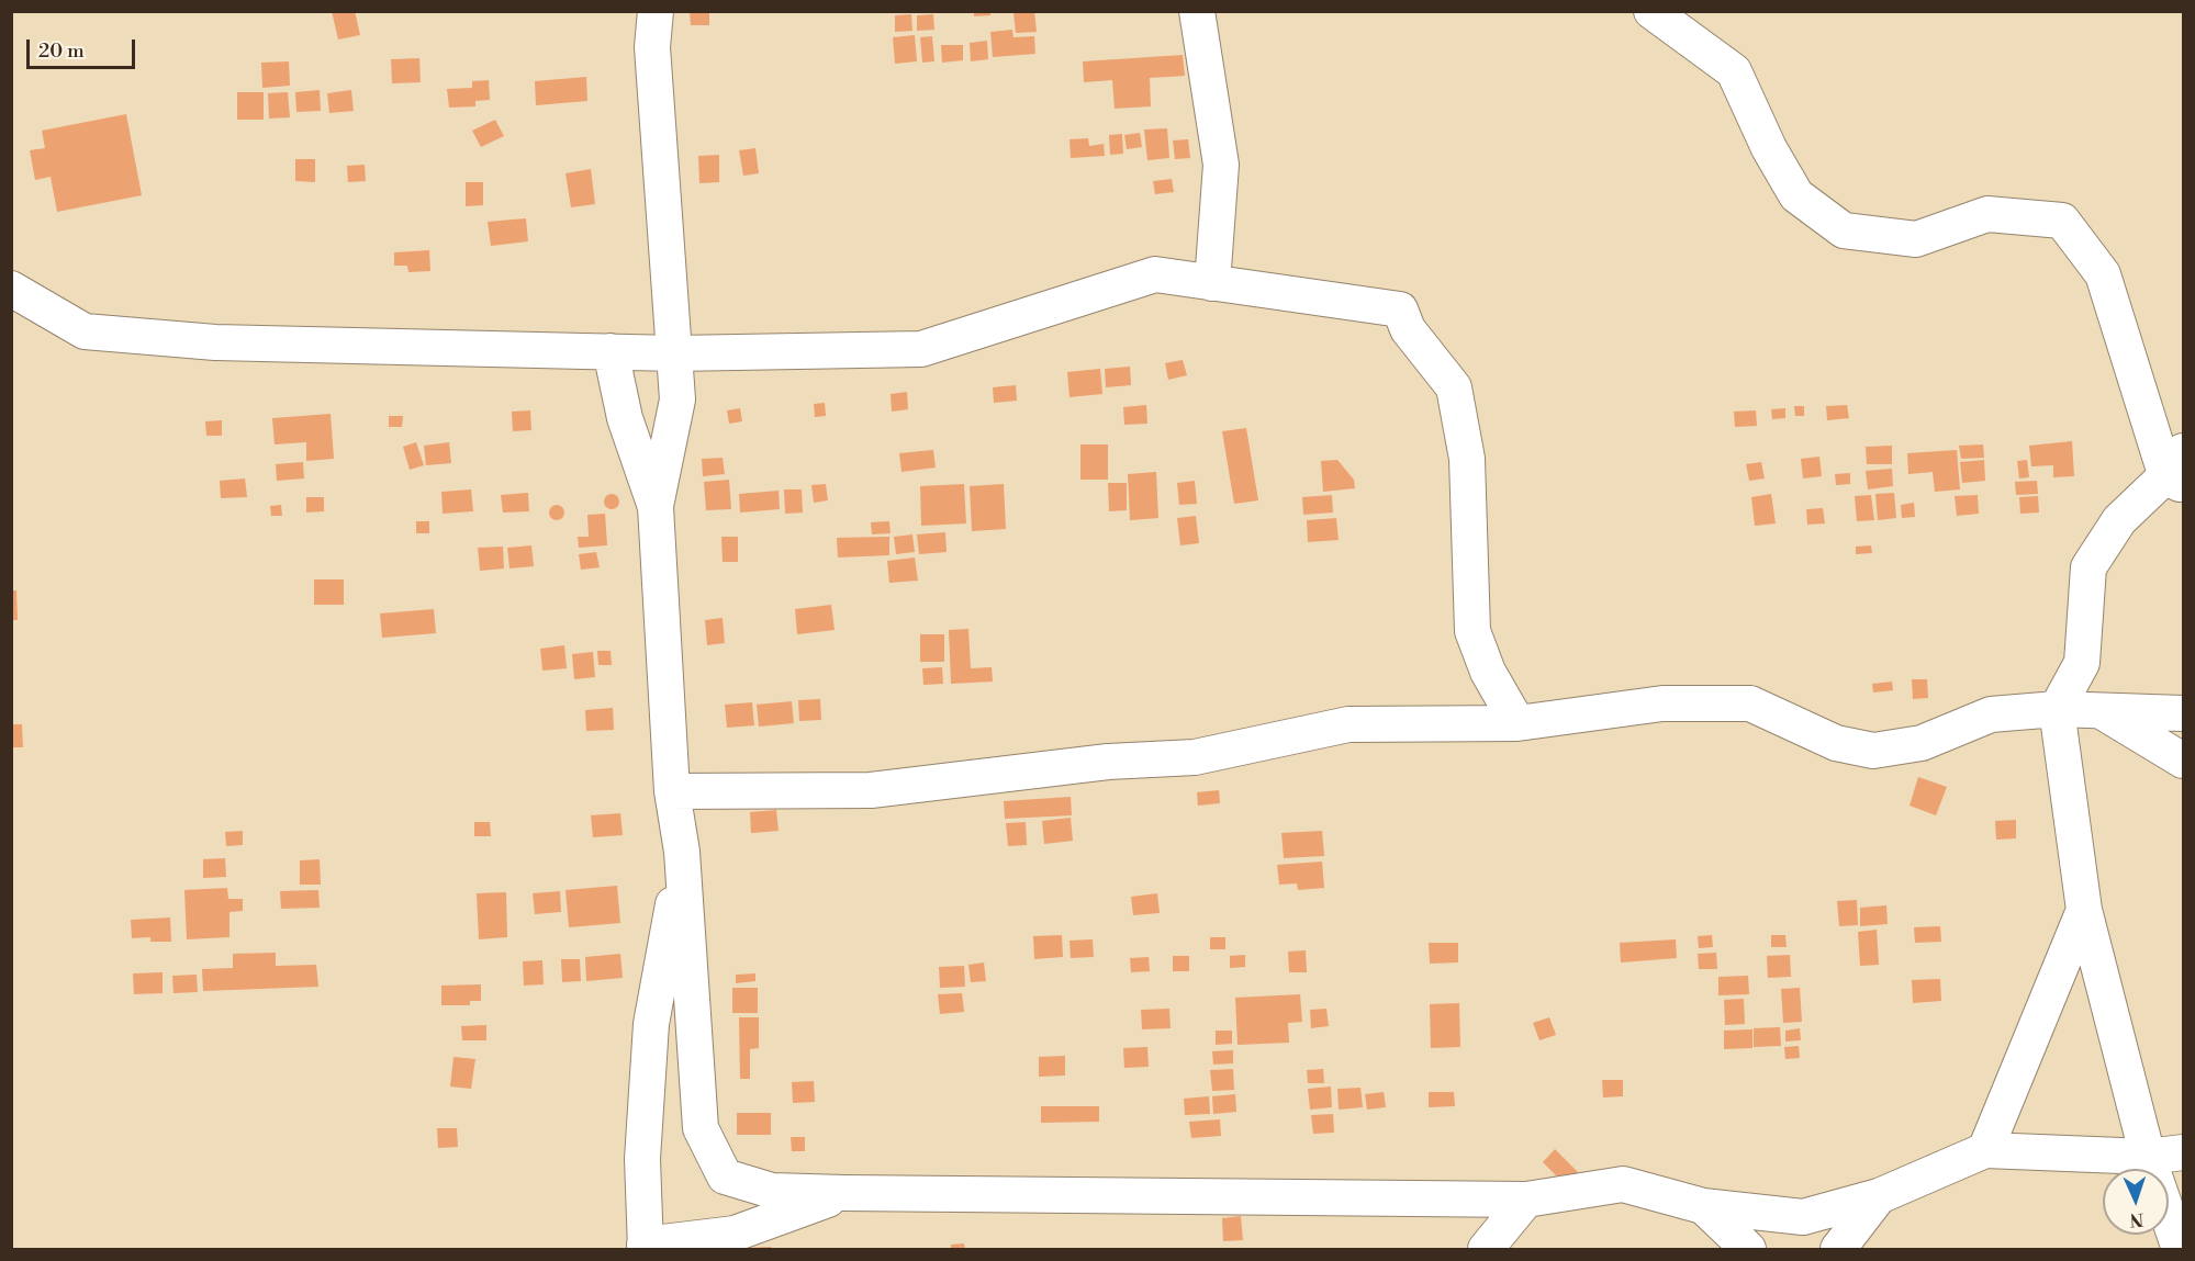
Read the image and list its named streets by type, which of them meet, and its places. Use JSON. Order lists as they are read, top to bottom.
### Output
{
  "scale_bar": "20 m",
  "north": "bottom"
}
